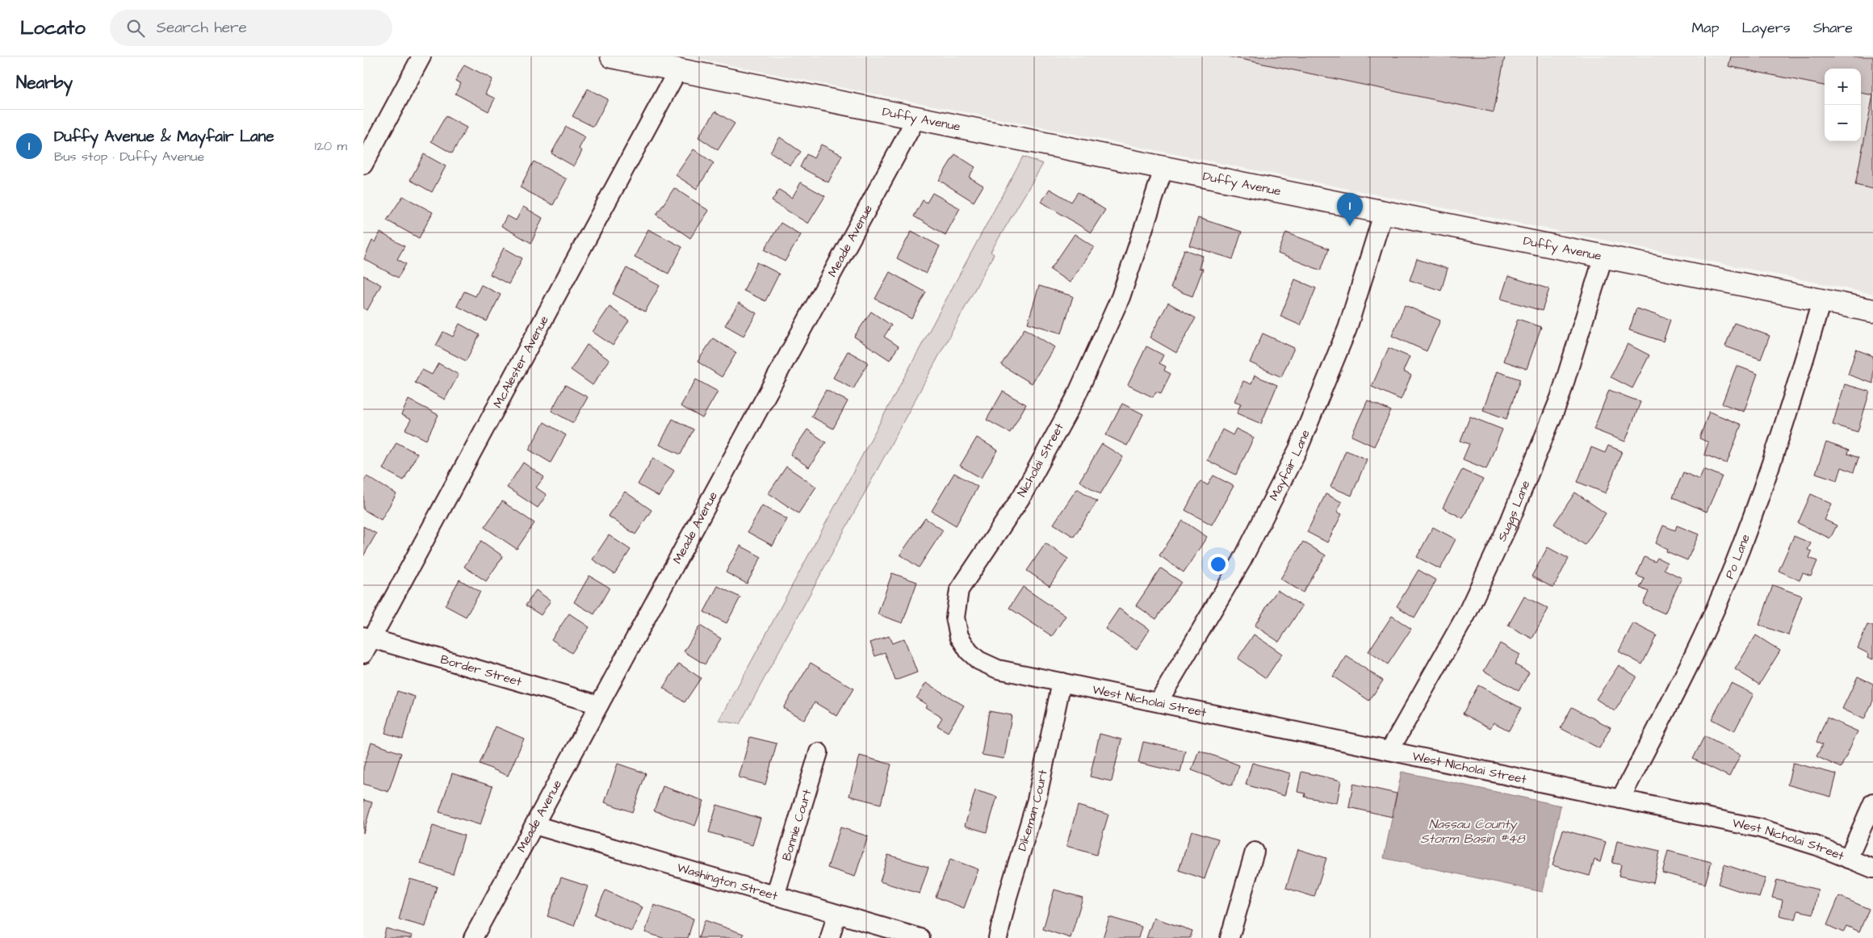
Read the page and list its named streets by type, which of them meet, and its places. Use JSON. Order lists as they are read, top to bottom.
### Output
{
  "streets": {
    "street": [
      "Duffy Avenue",
      "Meade Avenue",
      "McAlester Avenue",
      "Nicholai Street",
      "Mayfair Lane",
      "Suggs Lane",
      "Po Lane",
      "Border Street",
      "West Nicholai Street",
      "Dikeman Court",
      "Bonnie Court",
      "Washington Street"
    ]
  },
  "crossings": [
    ["Duffy Avenue", "Meade Avenue"],
    ["Duffy Avenue", "McAlester Avenue"],
    ["Duffy Avenue", "Nicholai Street"],
    ["Duffy Avenue", "Mayfair Lane"],
    ["Duffy Avenue", "Suggs Lane"],
    ["Duffy Avenue", "Po Lane"],
    ["Meade Avenue", "Border Street"],
    ["Meade Avenue", "Washington Street"],
    ["McAlester Avenue", "Border Street"],
    ["Nicholai Street", "West Nicholai Street"],
    ["Nicholai Street", "Dikeman Court"],
    ["Mayfair Lane", "West Nicholai Street"],
    ["Suggs Lane", "West Nicholai Street"],
    ["Po Lane", "West Nicholai Street"],
    ["West Nicholai Street", "Dikeman Court"],
    ["Bonnie Court", "Washington Street"]
  ],
  "water": ["Nassau County Storm Basin #48"],
  "page": {
    "header": "Locato",
    "search": "Search here",
    "nav": ["Map", "Layers", "Share"],
    "heading": "Nearby",
    "map_buttons": ["+", "−"],
    "list": [
      {
        "mark": "1",
        "name": "Duffy Avenue & Mayfair Lane",
        "note": "Bus stop · Duffy Avenue",
        "value": "120 m"
      }
    ],
    "pins": "1"
  }
}
